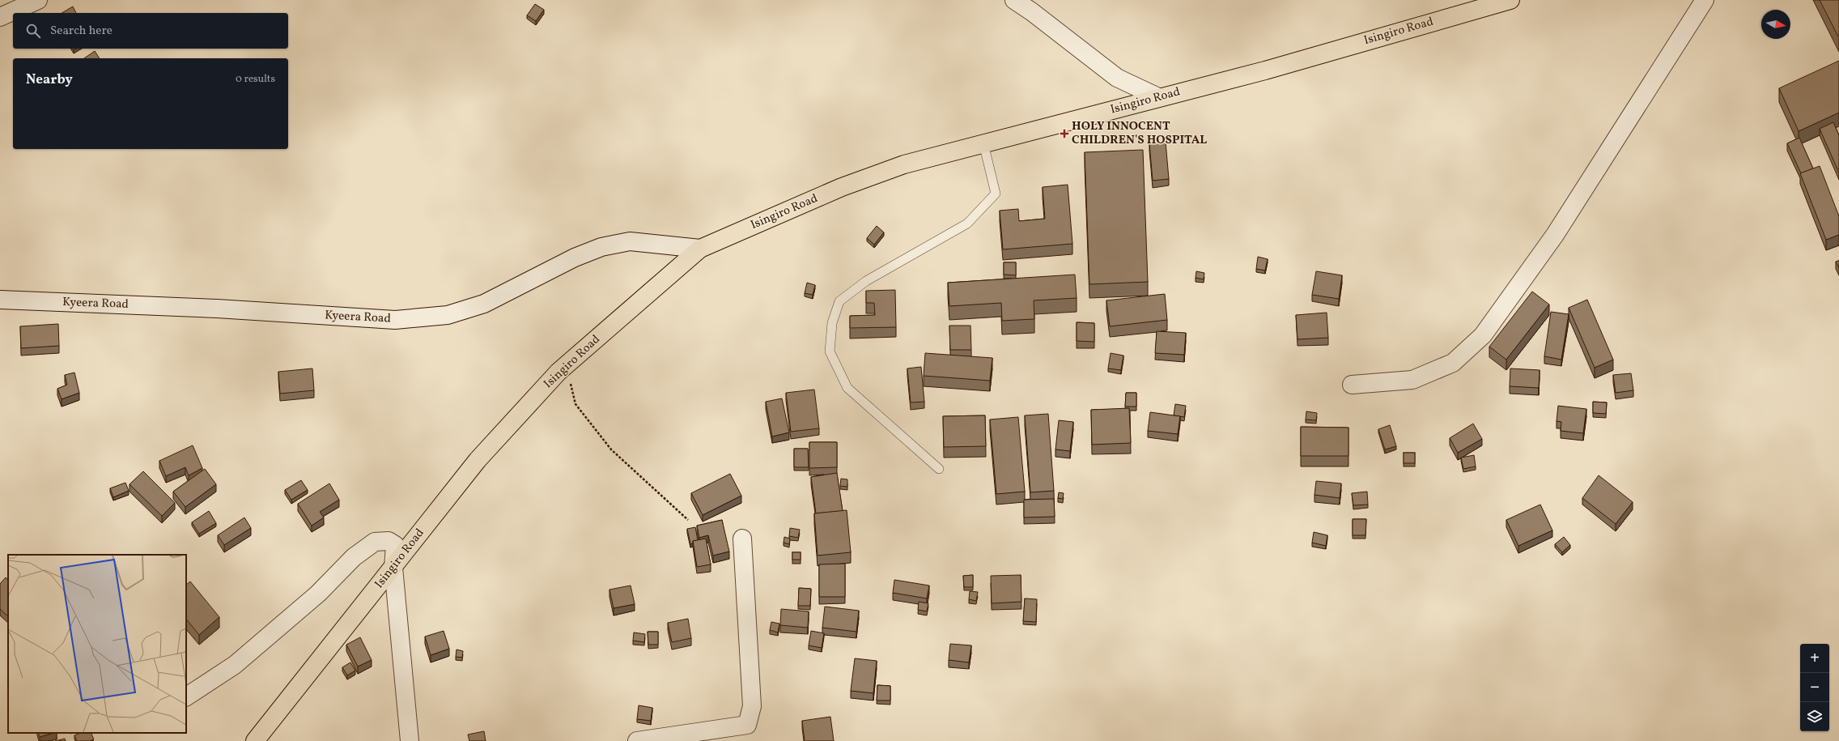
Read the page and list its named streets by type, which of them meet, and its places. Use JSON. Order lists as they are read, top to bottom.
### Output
{
  "streets": {
    "main road": ["Isingiro Road"],
    "street": ["Kyeera Road"]
  },
  "crossings": [
    ["Isingiro Road", "Kyeera Road"]
  ],
  "places": {
    "health": ["HOLY INNOCENT CHILDREN'S HOSPITAL"]
  },
  "north": "right",
  "page": {
    "search": "Search here",
    "heading": ["Nearby", "0 results"],
    "map_buttons": ["+", "−"]
  }
}
